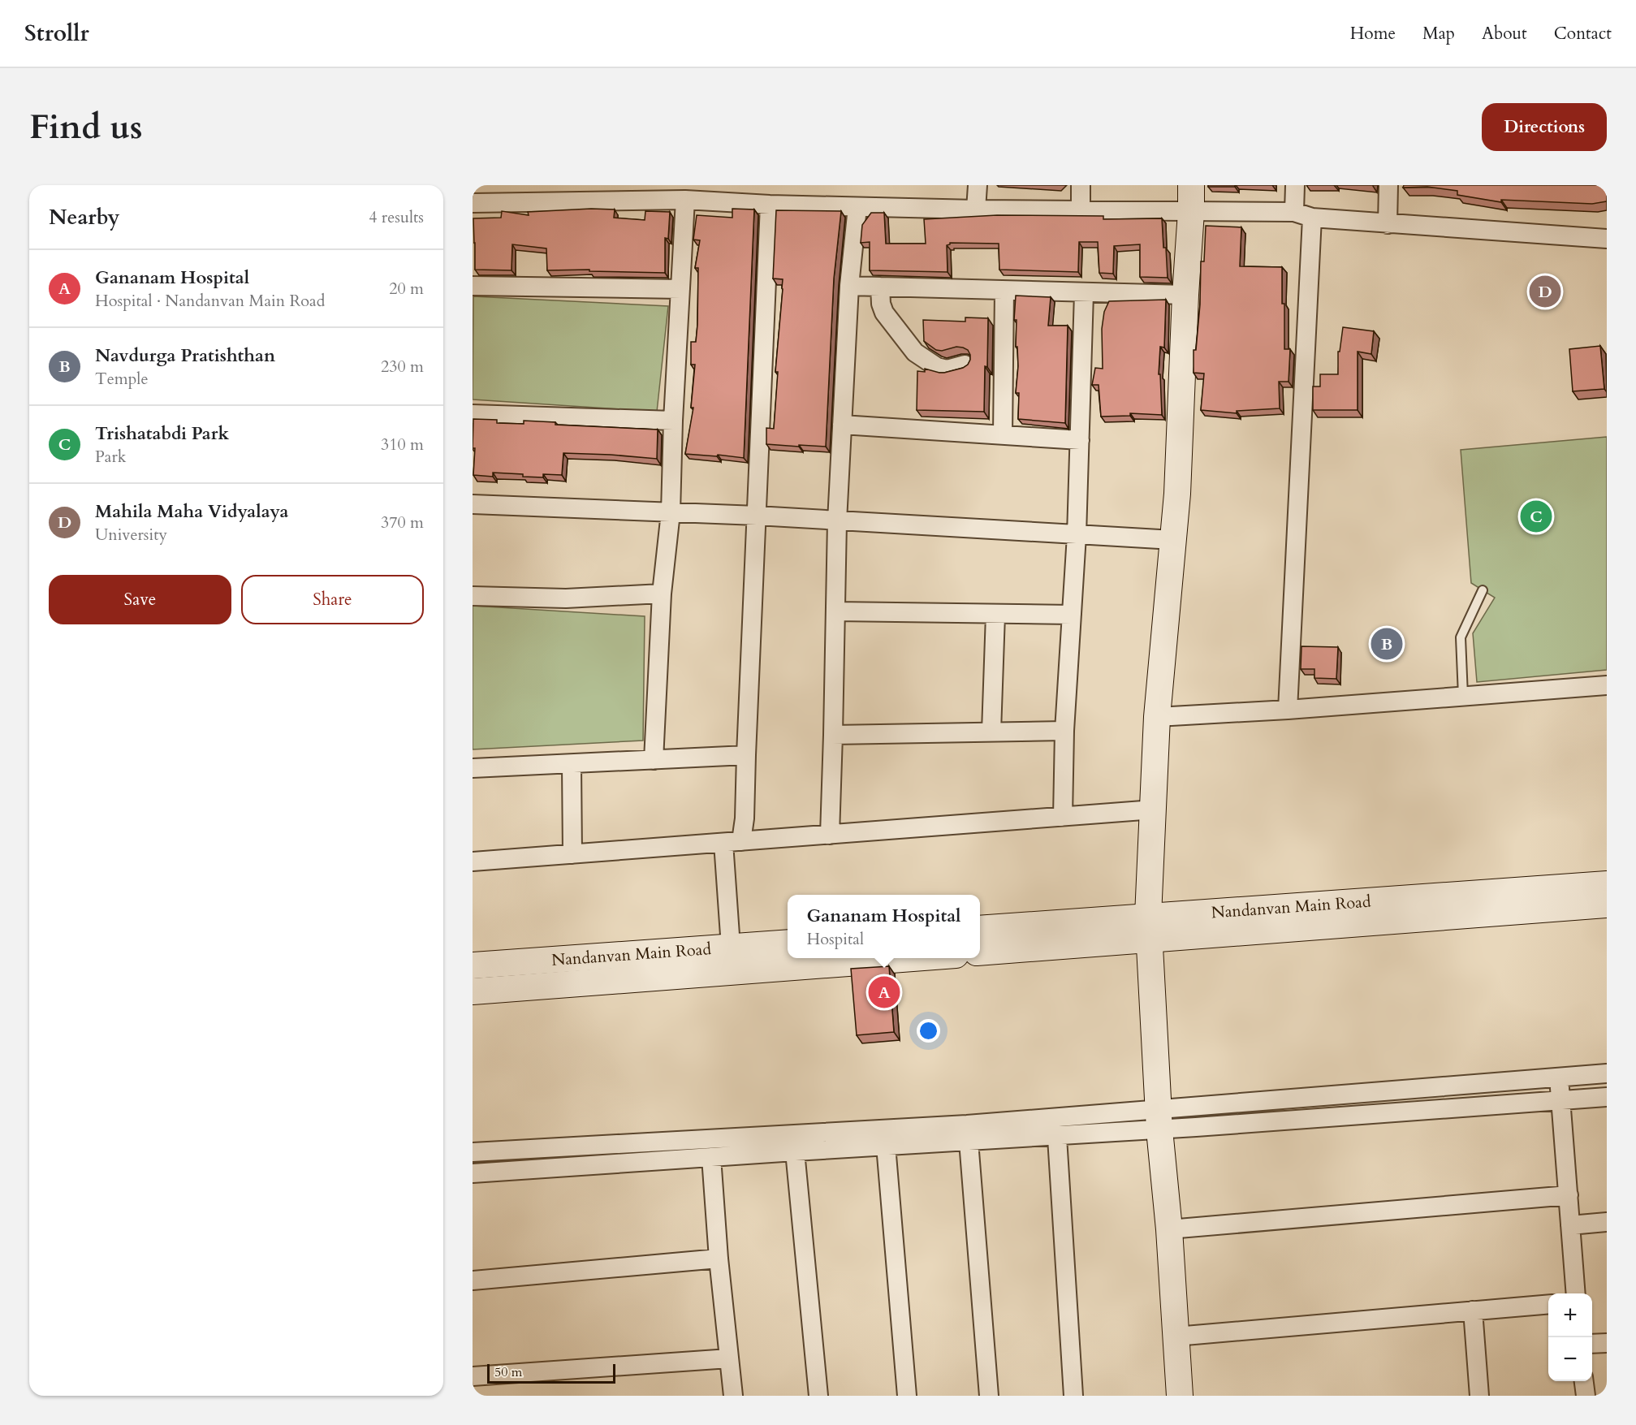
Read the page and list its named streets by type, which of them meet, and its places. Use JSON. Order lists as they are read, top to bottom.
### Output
{
  "streets": {
    "main road": ["Nandanvan Main Road"]
  },
  "scale_bar": "50 m",
  "page": {
    "header": "Strollr",
    "nav": [
      "Home",
      "Map",
      "About",
      "Contact"
    ],
    "buttons": [
      "Directions",
      ["Save", "Share"]
    ],
    "title": "Find us",
    "heading": ["Nearby", "4 results"],
    "list": [
      {
        "mark": "A",
        "name": "Gananam Hospital",
        "note": "Hospital · Nandanvan Main Road",
        "value": "20 m"
      },
      {
        "mark": "B",
        "name": "Navdurga Pratishthan",
        "note": "Temple",
        "value": "230 m"
      },
      {
        "mark": "C",
        "name": "Trishatabdi Park",
        "note": "Park",
        "value": "310 m"
      },
      {
        "mark": "D",
        "name": "Mahila Maha Vidyalaya",
        "note": "University",
        "value": "370 m"
      }
    ],
    "pins": [
      "D",
      "C",
      "B",
      "A"
    ],
    "popup": ["Gananam Hospital", "Hospital"],
    "map_buttons": ["+", "−"],
    "scale": "50 m"
  }
}
